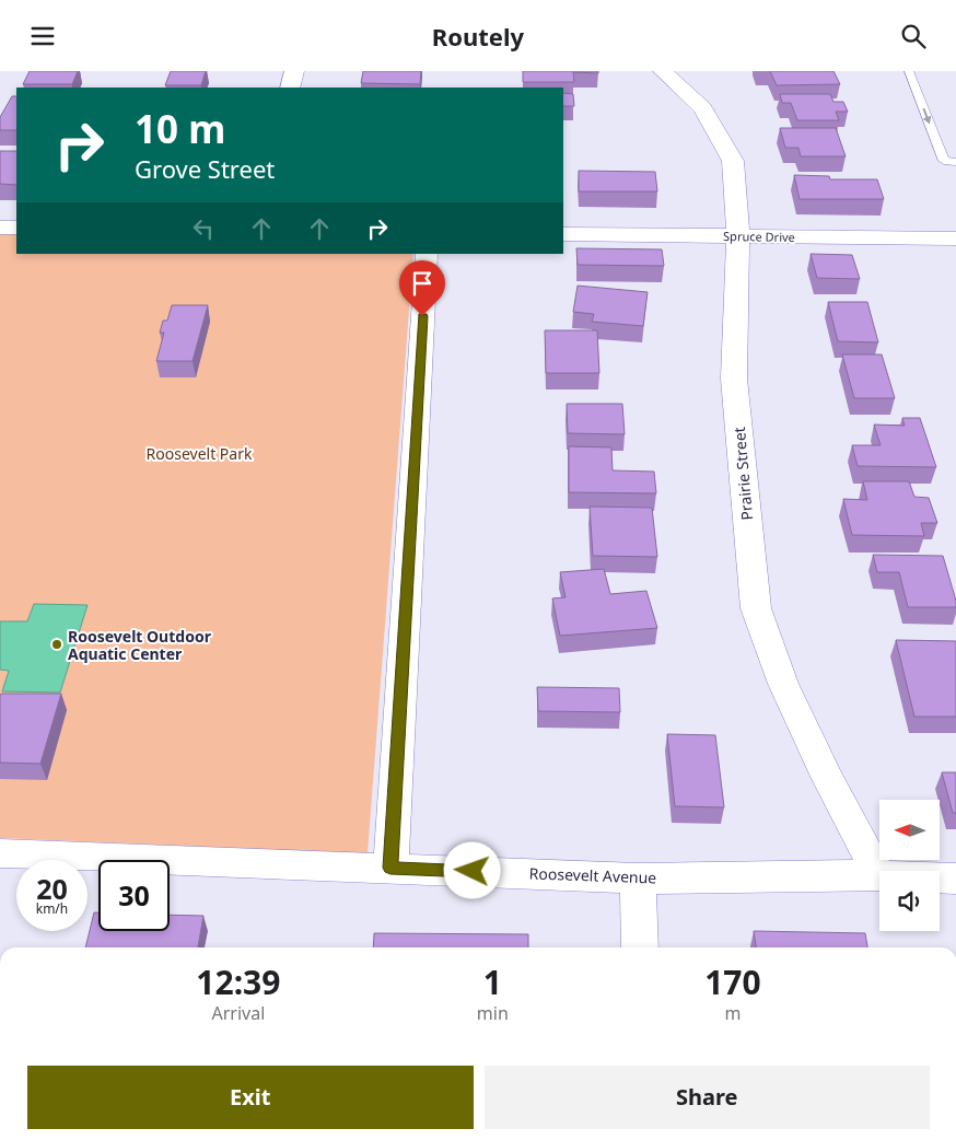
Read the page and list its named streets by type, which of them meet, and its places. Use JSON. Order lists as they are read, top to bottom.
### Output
{
  "streets": {
    "street": ["Spruce Drive", "Prairie Street", "Roosevelt Avenue"]
  },
  "crossings": [
    ["Spruce Drive", "Prairie Street"],
    ["Prairie Street", "Roosevelt Avenue"]
  ],
  "parks": ["Roosevelt Park"],
  "places": ["Roosevelt Outdoor Aquatic Center"],
  "north": "left",
  "page": {
    "header": "Routely",
    "turn": ["10 m", "Grove Street"],
    "speed": "20 km/h",
    "limit": "30",
    "eta": [
      "12:39",
      "Arrival",
      "1",
      "min",
      "170",
      "m"
    ],
    "buttons": ["Exit", "Share"]
  }
}
